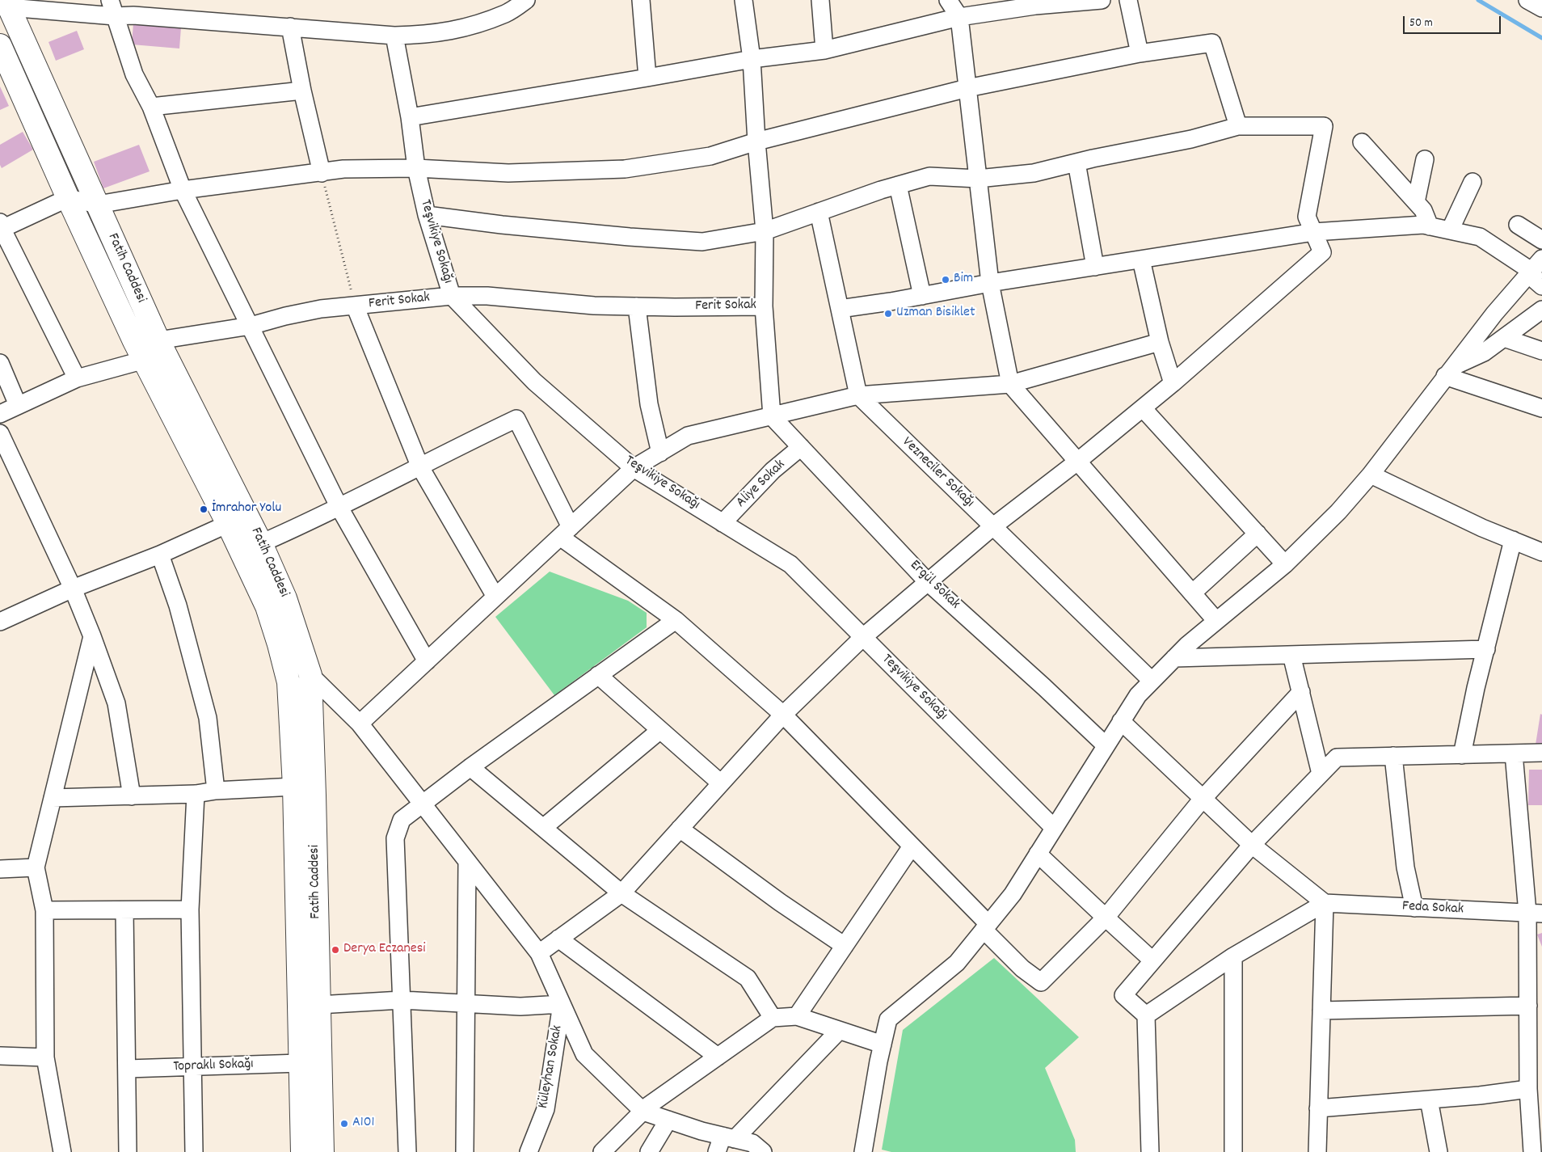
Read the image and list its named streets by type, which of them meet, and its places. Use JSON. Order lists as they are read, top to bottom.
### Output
{
  "streets": {
    "main road": ["Fatih Caddesi"],
    "street": [
      "Teşvikiye Sokağı",
      "Ferit Sokak",
      "Vezneciler Sokağı",
      "Aliye Sokak",
      "Ergül Sokak",
      "Feda Sokak",
      "Topraklı Sokağı",
      "Küleyhan Sokak"
    ]
  },
  "crossings": [
    ["Teşvikiye Sokağı", "Ferit Sokak"],
    ["Teşvikiye Sokağı", "Aliye Sokak"],
    ["Fatih Caddesi", "Ferit Sokak"],
    ["Aliye Sokak", "Ergül Sokak"]
  ],
  "places": [
    "Bim",
    "Uzman Bisiklet",
    "İmrahor Yolu",
    "Derya Eczanesi",
    "A101"
  ],
  "scale_bar": "50 m"
}
